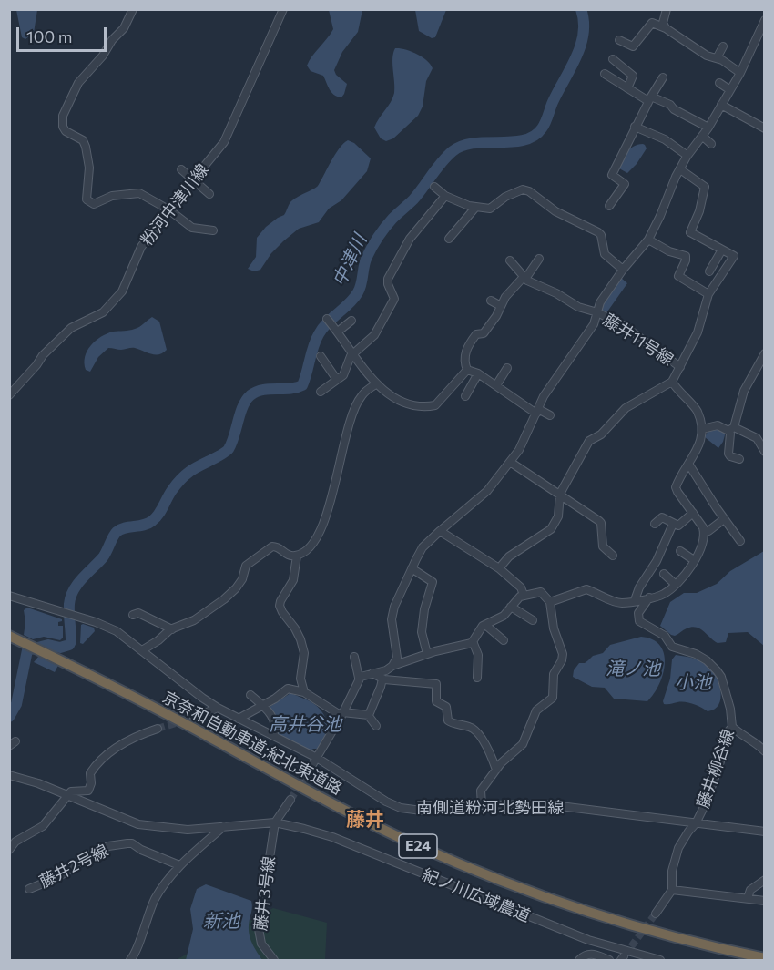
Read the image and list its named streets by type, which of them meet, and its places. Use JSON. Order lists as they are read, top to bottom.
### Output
{
  "streets": {
    "highway": ["京奈和自動車道;紀北東道路", "E24"],
    "street": [
      "粉河中津川線",
      "藤井11号線",
      "藤井柳谷線",
      "南側道粉河北勢田線",
      "藤井2号線",
      "藤井3号線",
      "紀ノ川広域農道"
    ]
  },
  "crossings": [
    ["藤井柳谷線", "南側道粉河北勢田線"],
    ["藤井3号線", "紀ノ川広域農道"]
  ],
  "districts": ["藤井"],
  "water": [
    "中津川",
    "滝ノ池",
    "小池",
    "高井谷池",
    "新池"
  ],
  "scale_bar": "100 m"
}
